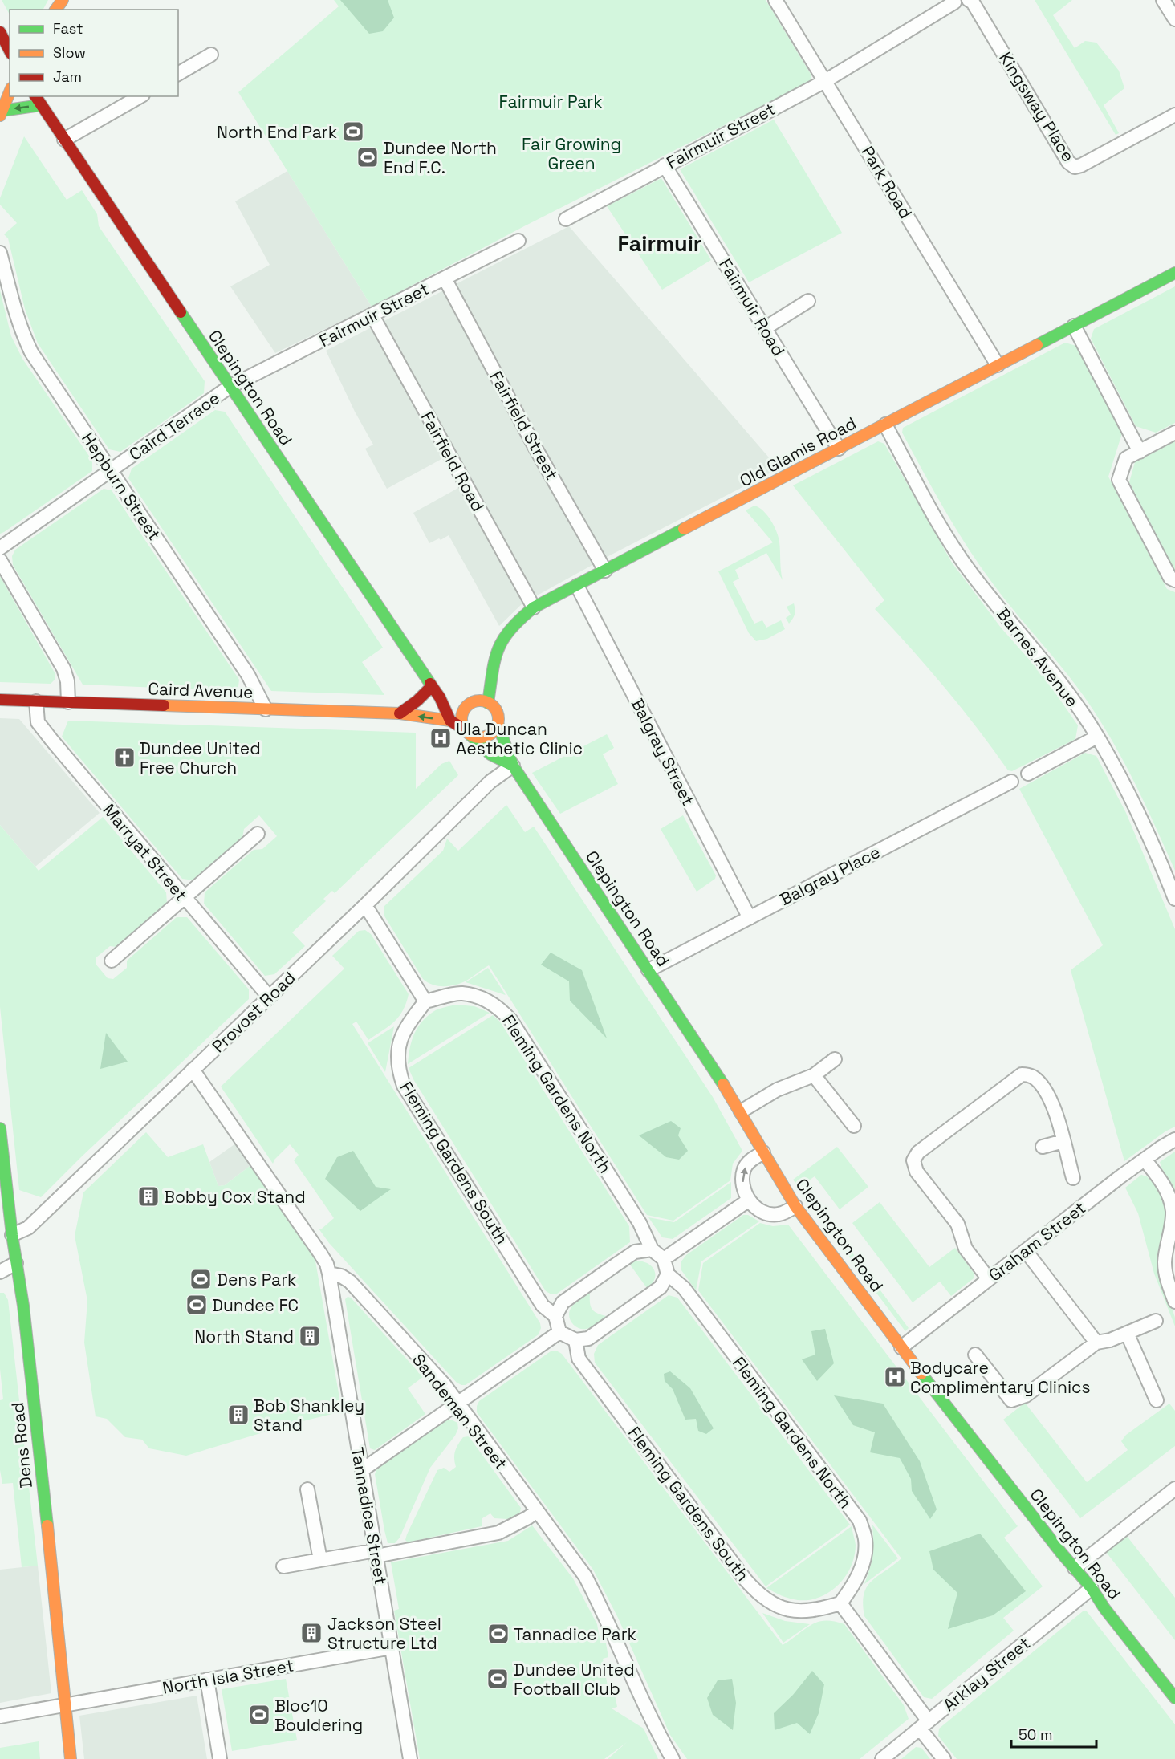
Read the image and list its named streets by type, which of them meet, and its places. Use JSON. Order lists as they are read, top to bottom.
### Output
{
  "streets": {
    "street": [
      "Kingsway Place",
      "Fairmuir Street",
      "Park Road",
      "Fairmuir Road",
      "Clepington Road",
      "Fairfield Street",
      "Caird Terrace",
      "Old Glamis Road",
      "Fairfield Road",
      "Hepburn Street",
      "Barnes Avenue",
      "Caird Avenue",
      "Balgray Street",
      "Marryat Street",
      "Balgray Place",
      "Provost Road",
      "Fleming Gardens North",
      "Fleming Gardens South",
      "Graham Street",
      "Sandeman Street",
      "Dens Road",
      "Tannadice Street",
      "Arklay Street",
      "North Isla Street"
    ]
  },
  "crossings": [
    ["Fairmuir Street", "Park Road"],
    ["Fairmuir Street", "Fairmuir Road"],
    ["Fairmuir Street", "Clepington Road"],
    ["Fairmuir Street", "Fairfield Street"],
    ["Fairmuir Street", "Caird Terrace"],
    ["Fairmuir Street", "Fairfield Road"],
    ["Park Road", "Old Glamis Road"],
    ["Fairmuir Road", "Old Glamis Road"],
    ["Clepington Road", "Caird Terrace"],
    ["Clepington Road", "Old Glamis Road"],
    ["Clepington Road", "Caird Avenue"],
    ["Clepington Road", "Balgray Place"],
    ["Clepington Road", "Provost Road"],
    ["Clepington Road", "Graham Street"],
    ["Clepington Road", "Arklay Street"],
    ["Fairfield Street", "Old Glamis Road"],
    ["Caird Terrace", "Hepburn Street"],
    ["Old Glamis Road", "Fairfield Road"],
    ["Old Glamis Road", "Barnes Avenue"],
    ["Old Glamis Road", "Balgray Street"],
    ["Hepburn Street", "Caird Avenue"],
    ["Caird Avenue", "Marryat Street"],
    ["Balgray Street", "Balgray Place"],
    ["Marryat Street", "Provost Road"],
    ["Provost Road", "Dens Road"],
    ["Fleming Gardens North", "Fleming Gardens South"],
    ["Sandeman Street", "Tannadice Street"],
    ["Dens Road", "North Isla Street"],
    ["Tannadice Street", "North Isla Street"]
  ],
  "districts": ["Fairmuir"],
  "parks": ["Fairmuir Park", "Fair Growing Green"],
  "places": {
    "sports": [
      "North End Park",
      "Dundee North End F.C.",
      "Dens Park",
      "Dundee FC",
      "Tannadice Park",
      "Dundee United Football Club",
      "Bloc10 Bouldering"
    ],
    "hospital": ["Ula Duncan Aesthetic Clinic", "Bodycare Complimentary Clinics"],
    "church": ["Dundee United Free Church"],
    "building": [
      "Bobby Cox Stand",
      "North Stand",
      "Bob Shankley Stand",
      "Jackson Steel Structure Ltd"
    ]
  },
  "legend": ["Fast", "Slow", "Jam"],
  "scale_bar": "50 m"
}
